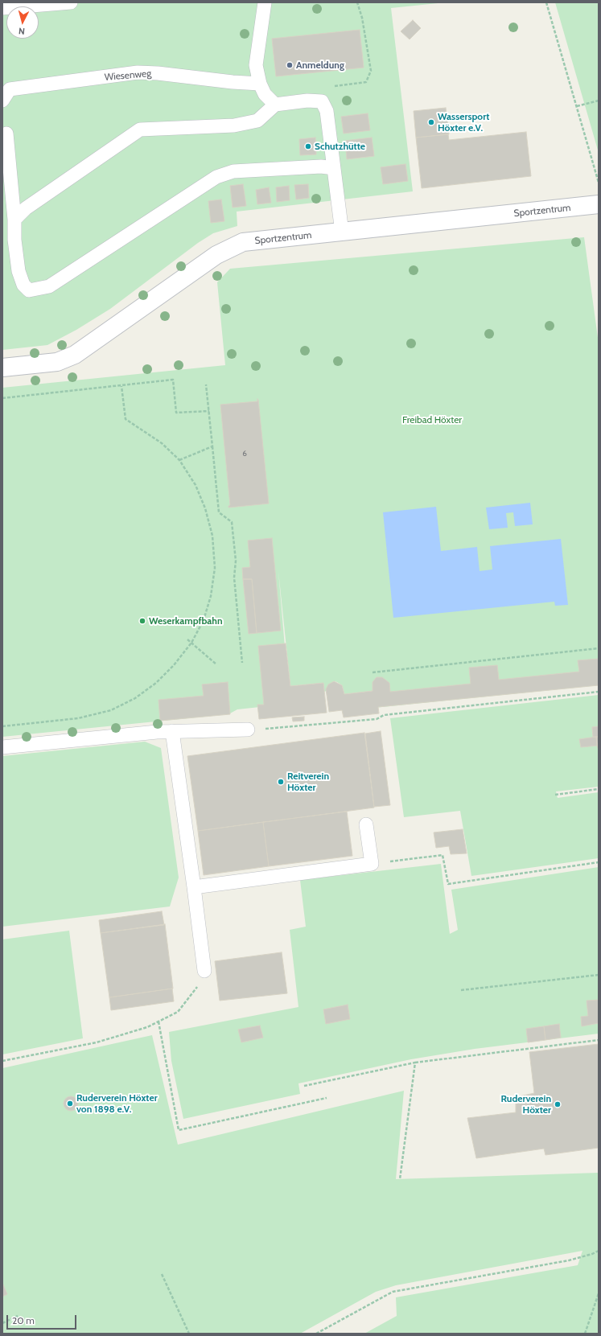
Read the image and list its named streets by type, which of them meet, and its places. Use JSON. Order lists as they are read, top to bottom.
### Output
{
  "streets": {
    "street": ["Sportzentrum"],
    "lane": ["Wiesenweg"]
  },
  "parks": ["Freibad Höxter"],
  "places": [
    "Anmeldung",
    "Wassersport Höxter e.V.",
    "Schutzhütte",
    "Weserkampfbahn",
    "Reitverein Höxter",
    "Ruderverein Höxter von 1898 e.V.",
    "Ruderverein Höxter"
  ],
  "house_numbers": ["6"],
  "scale_bar": "20 m",
  "north": "bottom"
}
